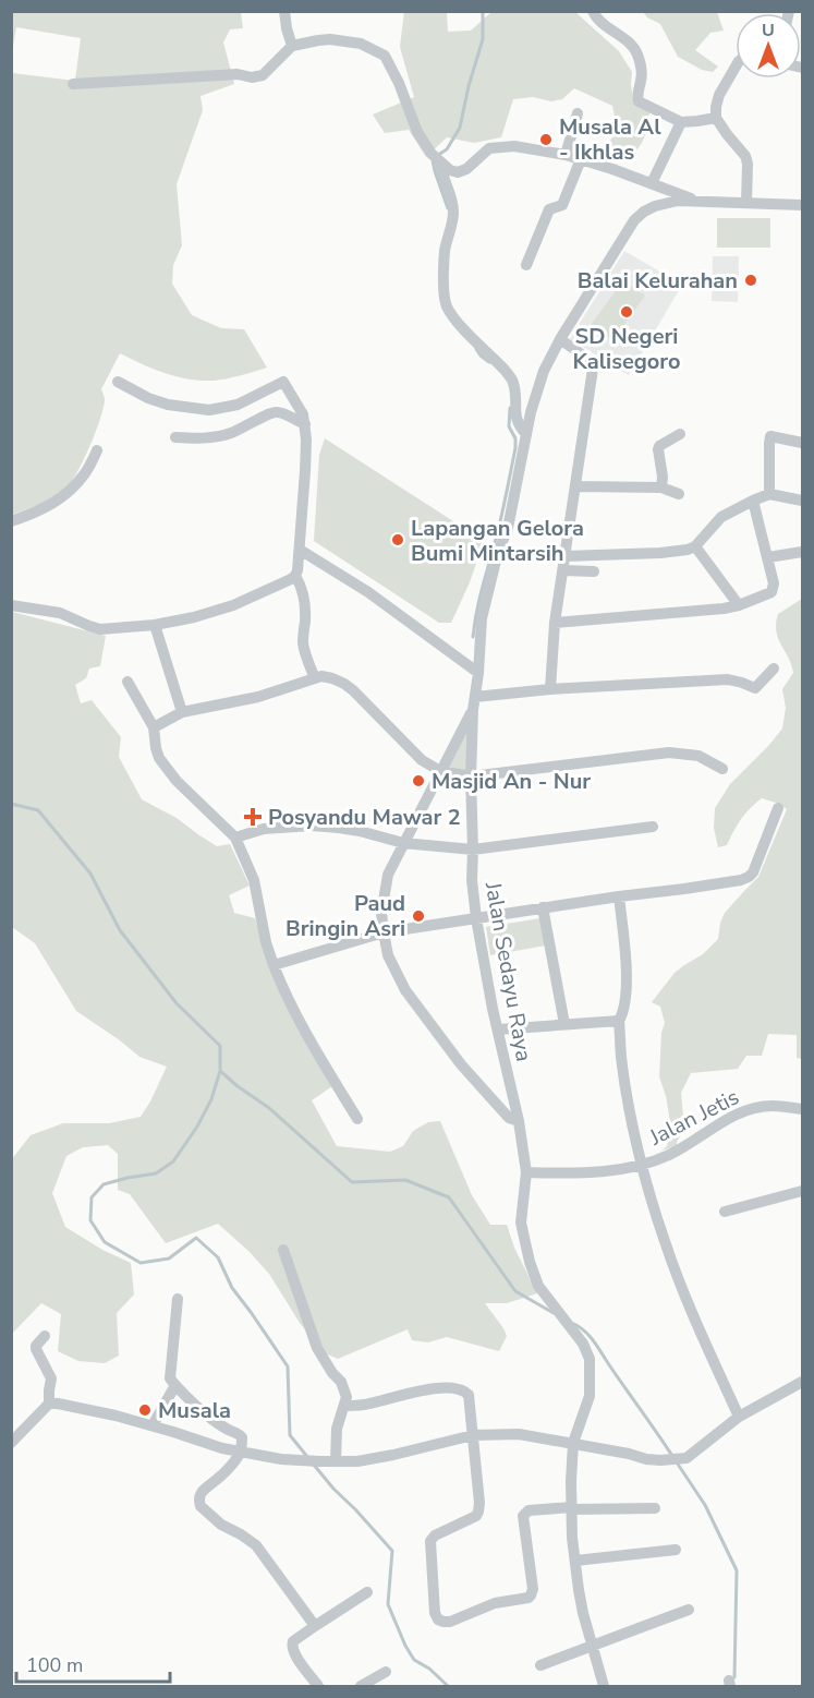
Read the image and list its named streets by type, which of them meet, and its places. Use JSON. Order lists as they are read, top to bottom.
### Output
{
  "streets": {
    "street": ["Jalan Sedayu Raya", "Jalan Jetis"]
  },
  "crossings": [
    ["Jalan Sedayu Raya", "Jalan Jetis"]
  ],
  "places": {
    "other": [
      "Musala Al - Ikhlas",
      "Balai Kelurahan",
      "SD Negeri Kalisegoro",
      "Lapangan Gelora Bumi Mintarsih",
      "Masjid An - Nur",
      "Paud Bringin Asri",
      "Musala"
    ],
    "health": ["Posyandu Mawar 2"]
  },
  "scale_bar": "100 m",
  "north": "top"
}
